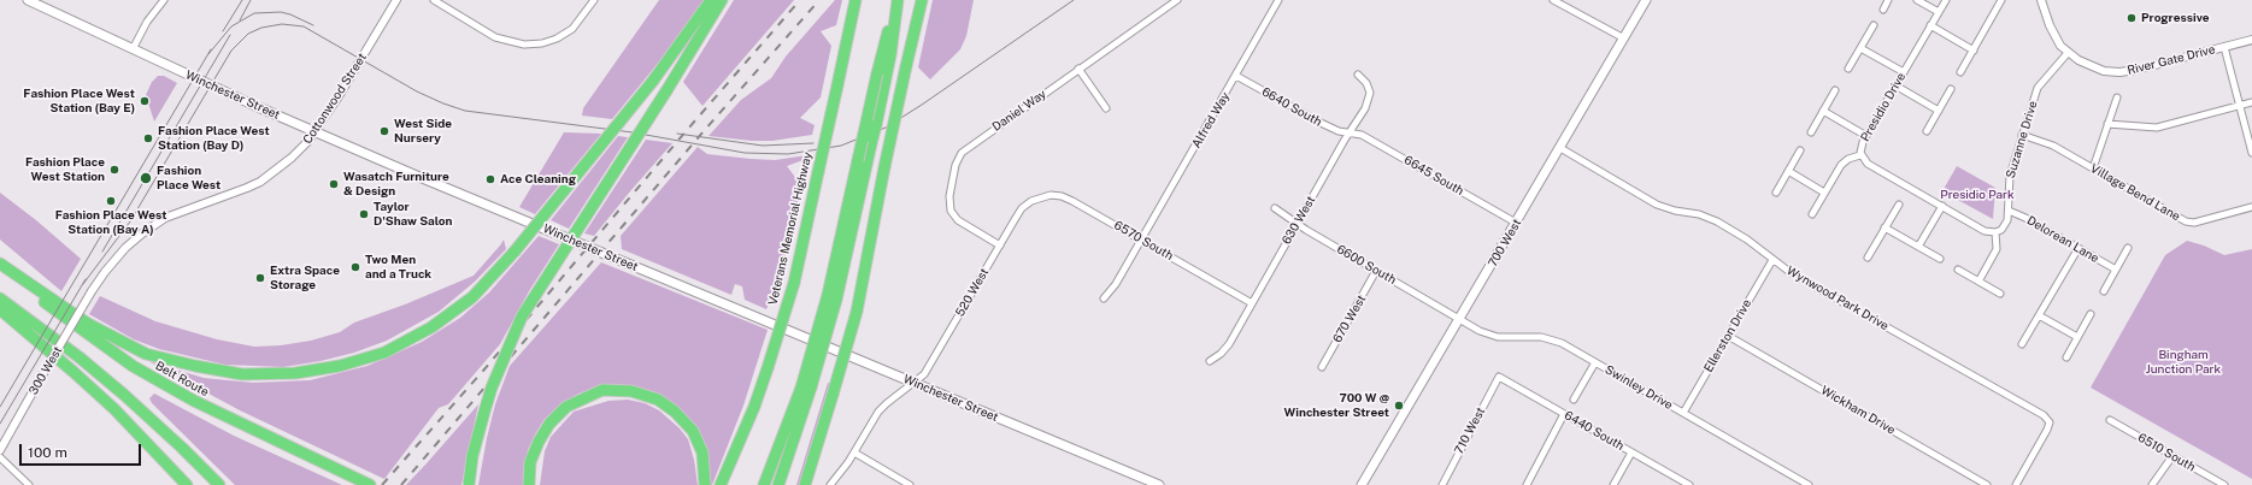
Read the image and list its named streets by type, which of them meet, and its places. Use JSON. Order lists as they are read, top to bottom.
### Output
{
  "streets": {
    "highway": ["Veterans Memorial Highway", "Belt Route"],
    "main road": ["Winchester Street", "700 West"],
    "street": [
      "River Gate Drive",
      "Cottonwood Street",
      "6640 South",
      "Presidio Drive",
      "Daniel Way",
      "Alfred Way",
      "Suzanne Drive",
      "6645 South",
      "Village Bend Lane",
      "630 West",
      "Delorean Lane",
      "6570 South",
      "6600 South",
      "520 West",
      "Wynwood Park Drive",
      "670 West",
      "Ellerston Drive",
      "300 West",
      "Swinley Drive",
      "Wickham Drive",
      "710 West",
      "6440 South",
      "6510 South"
    ]
  },
  "crossings": [
    ["River Gate Drive", "Suzanne Drive"],
    ["Winchester Street", "Cottonwood Street"],
    ["Winchester Street", "520 West"],
    ["Cottonwood Street", "300 West"],
    ["6640 South", "Alfred Way"],
    ["6640 South", "6645 South"],
    ["6640 South", "630 West"],
    ["Presidio Drive", "Suzanne Drive"],
    ["Daniel Way", "520 West"],
    ["Alfred Way", "6570 South"],
    ["Suzanne Drive", "Village Bend Lane"],
    ["Suzanne Drive", "Delorean Lane"],
    ["6645 South", "630 West"],
    ["6645 South", "700 West"],
    ["630 West", "6570 South"],
    ["630 West", "6600 South"],
    ["6570 South", "520 West"],
    ["700 West", "6600 South"],
    ["700 West", "Wynwood Park Drive"],
    ["700 West", "Swinley Drive"],
    ["6600 South", "670 West"],
    ["6600 South", "Swinley Drive"],
    ["Wynwood Park Drive", "Ellerston Drive"],
    ["Ellerston Drive", "Swinley Drive"],
    ["Ellerston Drive", "Wickham Drive"],
    ["710 West", "6440 South"]
  ],
  "parks": ["Presidio Park", "Bingham Junction Park"],
  "places": [
    "Progressive",
    "Fashion Place West Station (Bay E)",
    "West Side Nursery",
    "Fashion Place West Station (Bay D)",
    "Fashion Place West Station",
    "Fashion Place West",
    "Ace Cleaning",
    "Wasatch Furniture & Design",
    "Fashion Place West Station (Bay A)",
    "Taylor D'Shaw Salon",
    "Two Men and a Truck",
    "Extra Space Storage",
    "700 W @ Winchester Street"
  ],
  "scale_bar": "100 m"
}
